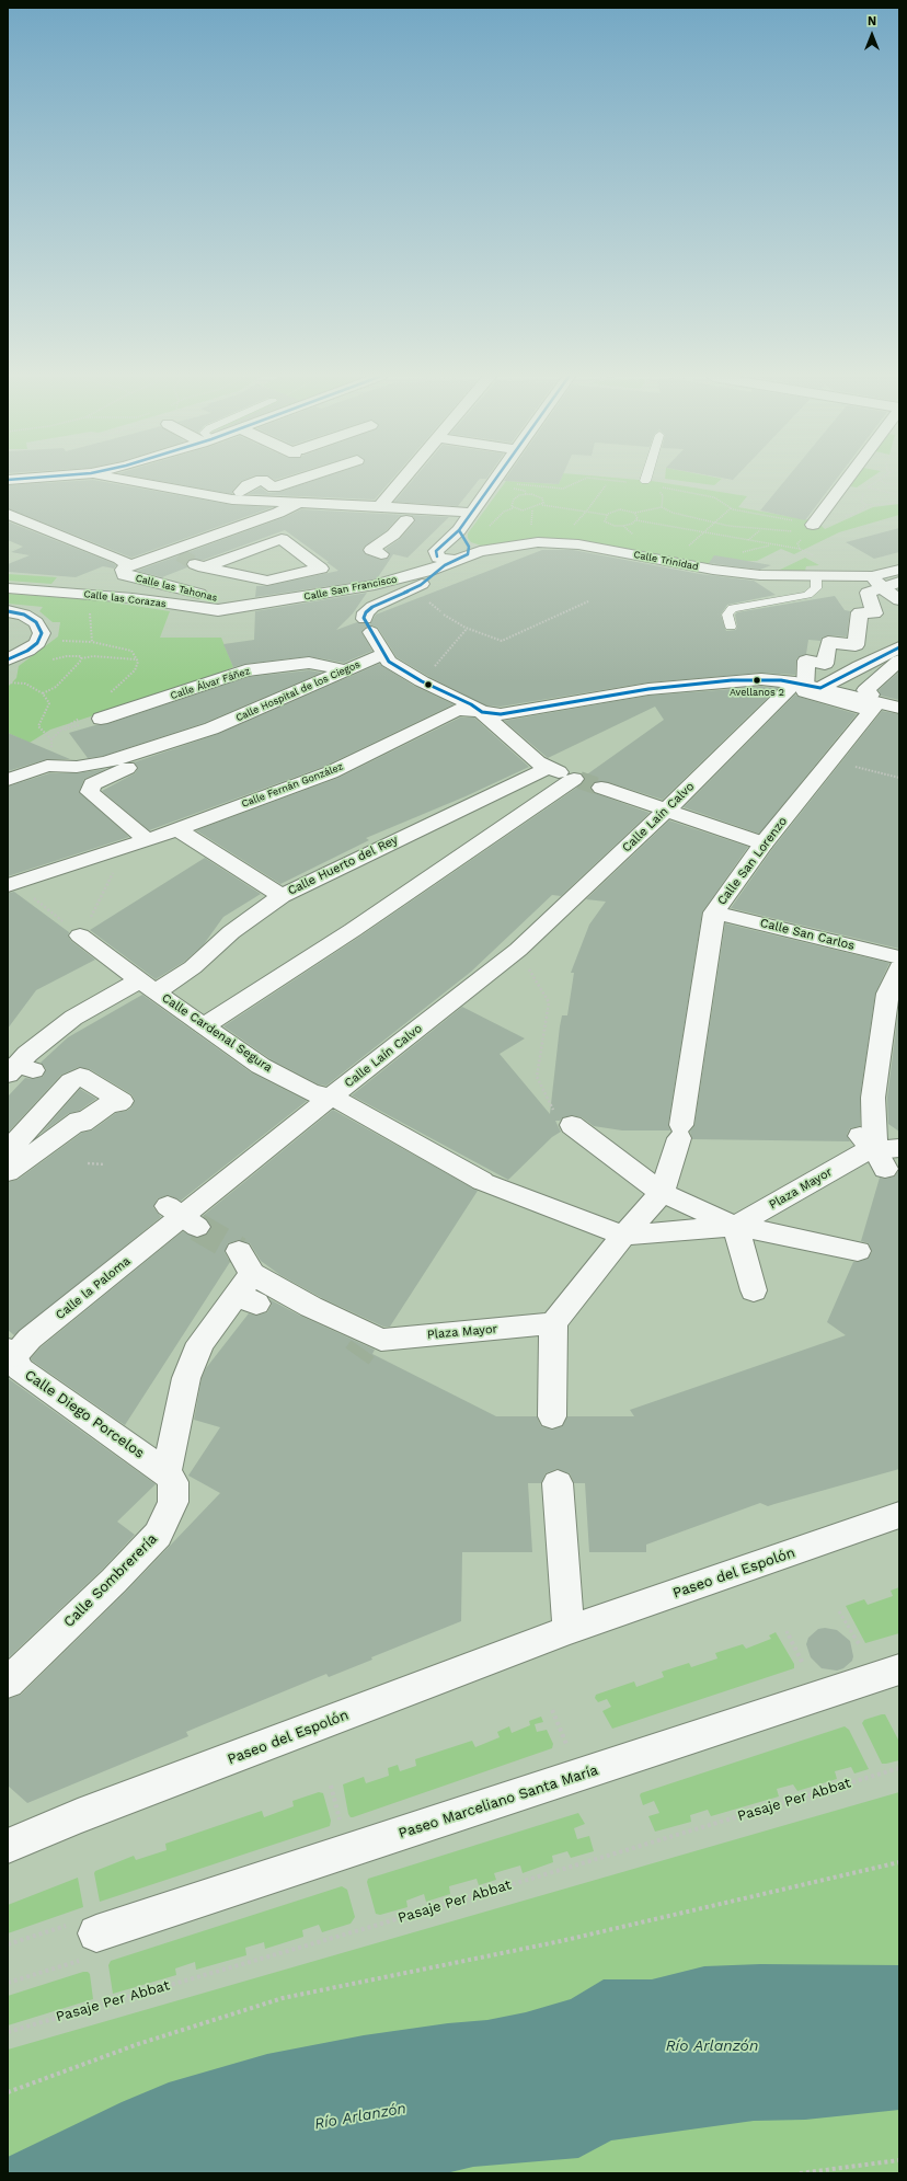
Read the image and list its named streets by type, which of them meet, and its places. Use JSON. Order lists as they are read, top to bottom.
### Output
{
  "streets": {
    "street": [
      "Calle Trinidad",
      "Calle las Tahonas",
      "Calle San Francisco",
      "Calle las Corazas",
      "Calle Álvar Fáñez",
      "Calle Hospital de los Ciegos",
      "Calle Fernán González",
      "Calle Laín Calvo",
      "Calle San Lorenzo",
      "Calle Huerto del Rey",
      "Calle San Carlos",
      "Calle Cardenal Segura",
      "Plaza Mayor",
      "Calle la Paloma",
      "Calle Diego Porcelos",
      "Paseo del Espolón",
      "Calle Sombrerería",
      "Paseo Marceliano Santa María"
    ],
    "path": ["Pasaje Per Abbat"]
  },
  "crossings": [
    ["Calle Trinidad", "Calle San Francisco"],
    ["Calle las Tahonas", "Calle San Francisco"],
    ["Calle las Tahonas", "Calle las Corazas"],
    ["Calle San Francisco", "Calle las Corazas"],
    ["Calle Álvar Fáñez", "Calle Hospital de los Ciegos"],
    ["Calle Hospital de los Ciegos", "Calle Fernán González"],
    ["Calle Fernán González", "Calle Laín Calvo"],
    ["Calle Fernán González", "Calle San Lorenzo"],
    ["Calle Laín Calvo", "Calle Cardenal Segura"],
    ["Calle Laín Calvo", "Calle la Paloma"],
    ["Calle San Lorenzo", "Calle San Carlos"],
    ["Calle San Lorenzo", "Plaza Mayor"],
    ["Calle Huerto del Rey", "Calle Cardenal Segura"],
    ["Calle Cardenal Segura", "Plaza Mayor"],
    ["Calle Cardenal Segura", "Calle la Paloma"],
    ["Plaza Mayor", "Calle Diego Porcelos"],
    ["Plaza Mayor", "Calle Sombrerería"],
    ["Calle la Paloma", "Calle Diego Porcelos"],
    ["Calle Diego Porcelos", "Calle Sombrerería"]
  ],
  "water": ["Río Arlanzón"],
  "places": ["Avellanos 2"],
  "north": "top"
}
